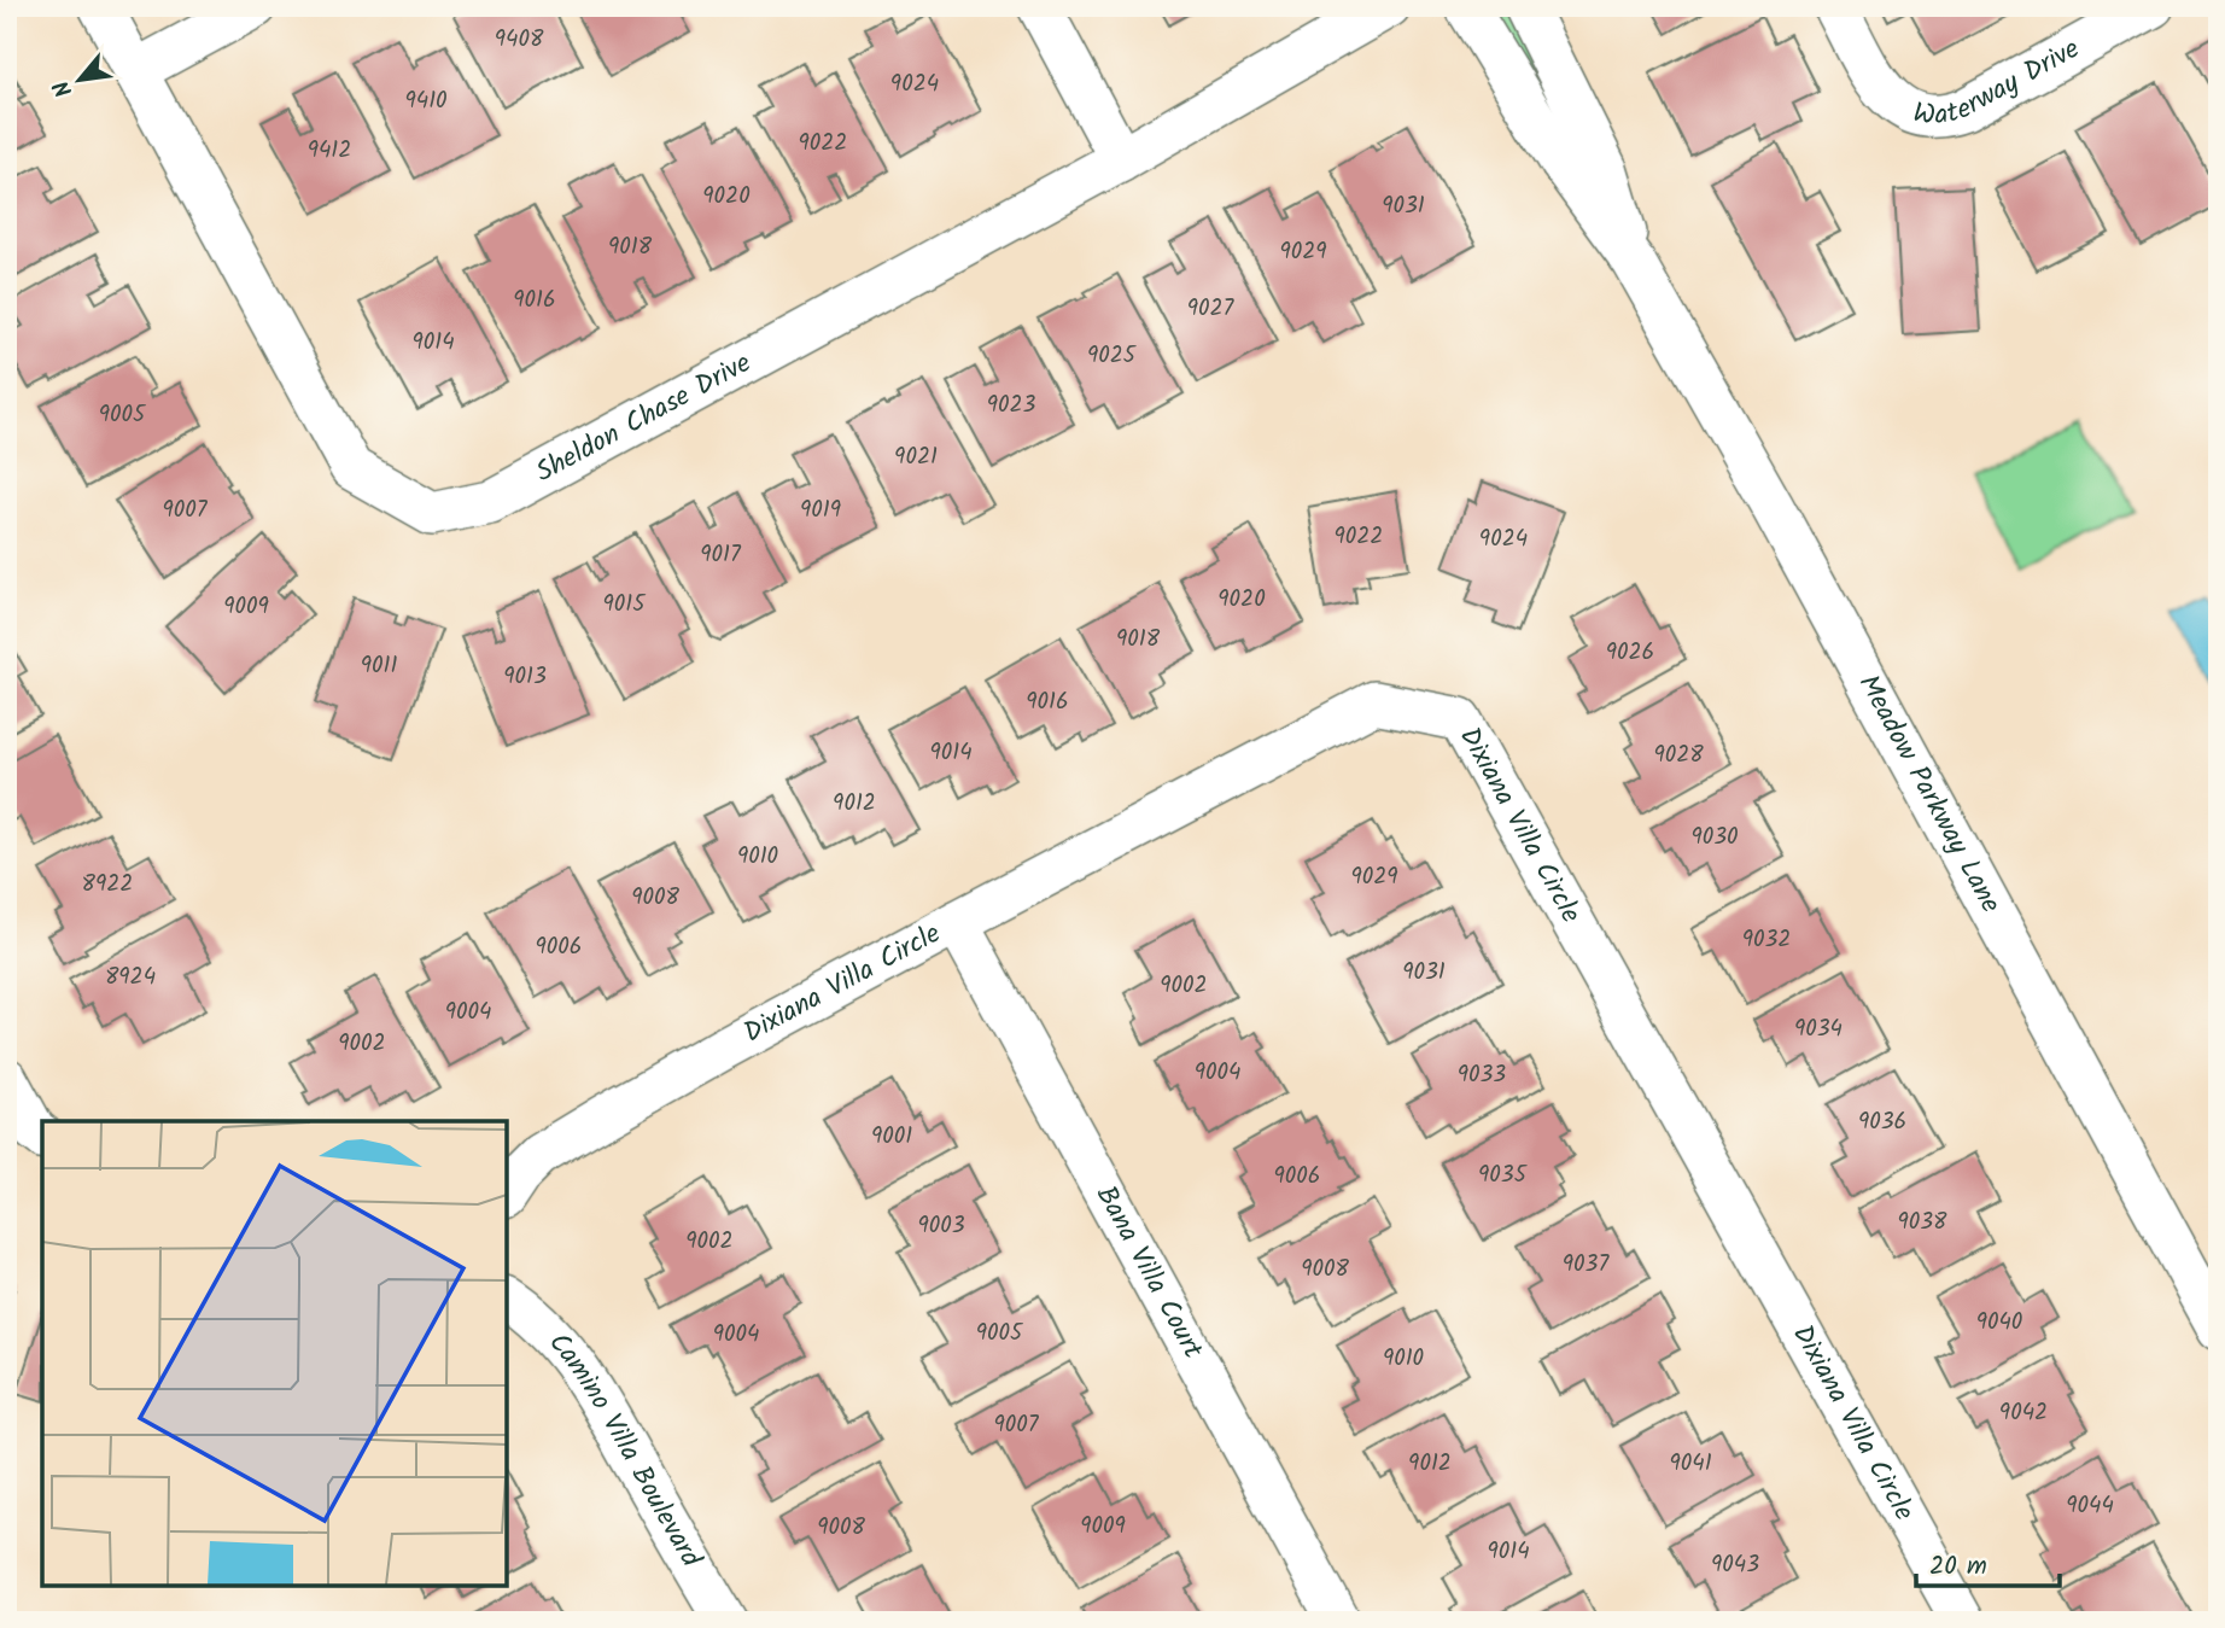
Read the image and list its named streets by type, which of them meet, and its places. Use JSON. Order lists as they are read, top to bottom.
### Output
{
  "streets": {
    "street": [
      "Waterway Drive",
      "Sheldon Chase Drive",
      "Meadow Parkway Lane",
      "Dixiana Villa Circle",
      "Bana Villa Court",
      "Camino Villa Boulevard"
    ]
  },
  "crossings": [
    ["Dixiana Villa Circle", "Bana Villa Court"]
  ],
  "house_numbers": [
    "9408",
    "9024",
    "9410",
    "9022",
    "9412",
    "9020",
    "9031",
    "9018",
    "9029",
    "9016",
    "9027",
    "9014",
    "9025",
    "9023",
    "9005",
    "9021",
    "9007",
    "9019",
    "9022",
    "9024",
    "9017",
    "9020",
    "9015",
    "9009",
    "9018",
    "9026",
    "9011",
    "9013",
    "9016",
    "9014",
    "9028",
    "9012",
    "9030",
    "9010",
    "9029",
    "8922",
    "9008",
    "9032",
    "9006",
    "9031",
    "8924",
    "9002",
    "9004",
    "9034",
    "9002",
    "9004",
    "9033",
    "9036",
    "9001",
    "9035",
    "9006",
    "9038",
    "9003",
    "9002",
    "9037",
    "9008",
    "9040",
    "9005",
    "9004",
    "9010",
    "9042",
    "9007",
    "9012",
    "9041",
    "9044",
    "9009",
    "9008",
    "9014",
    "9043"
  ],
  "scale_bar": "20 m",
  "north": "bottom left"
}
